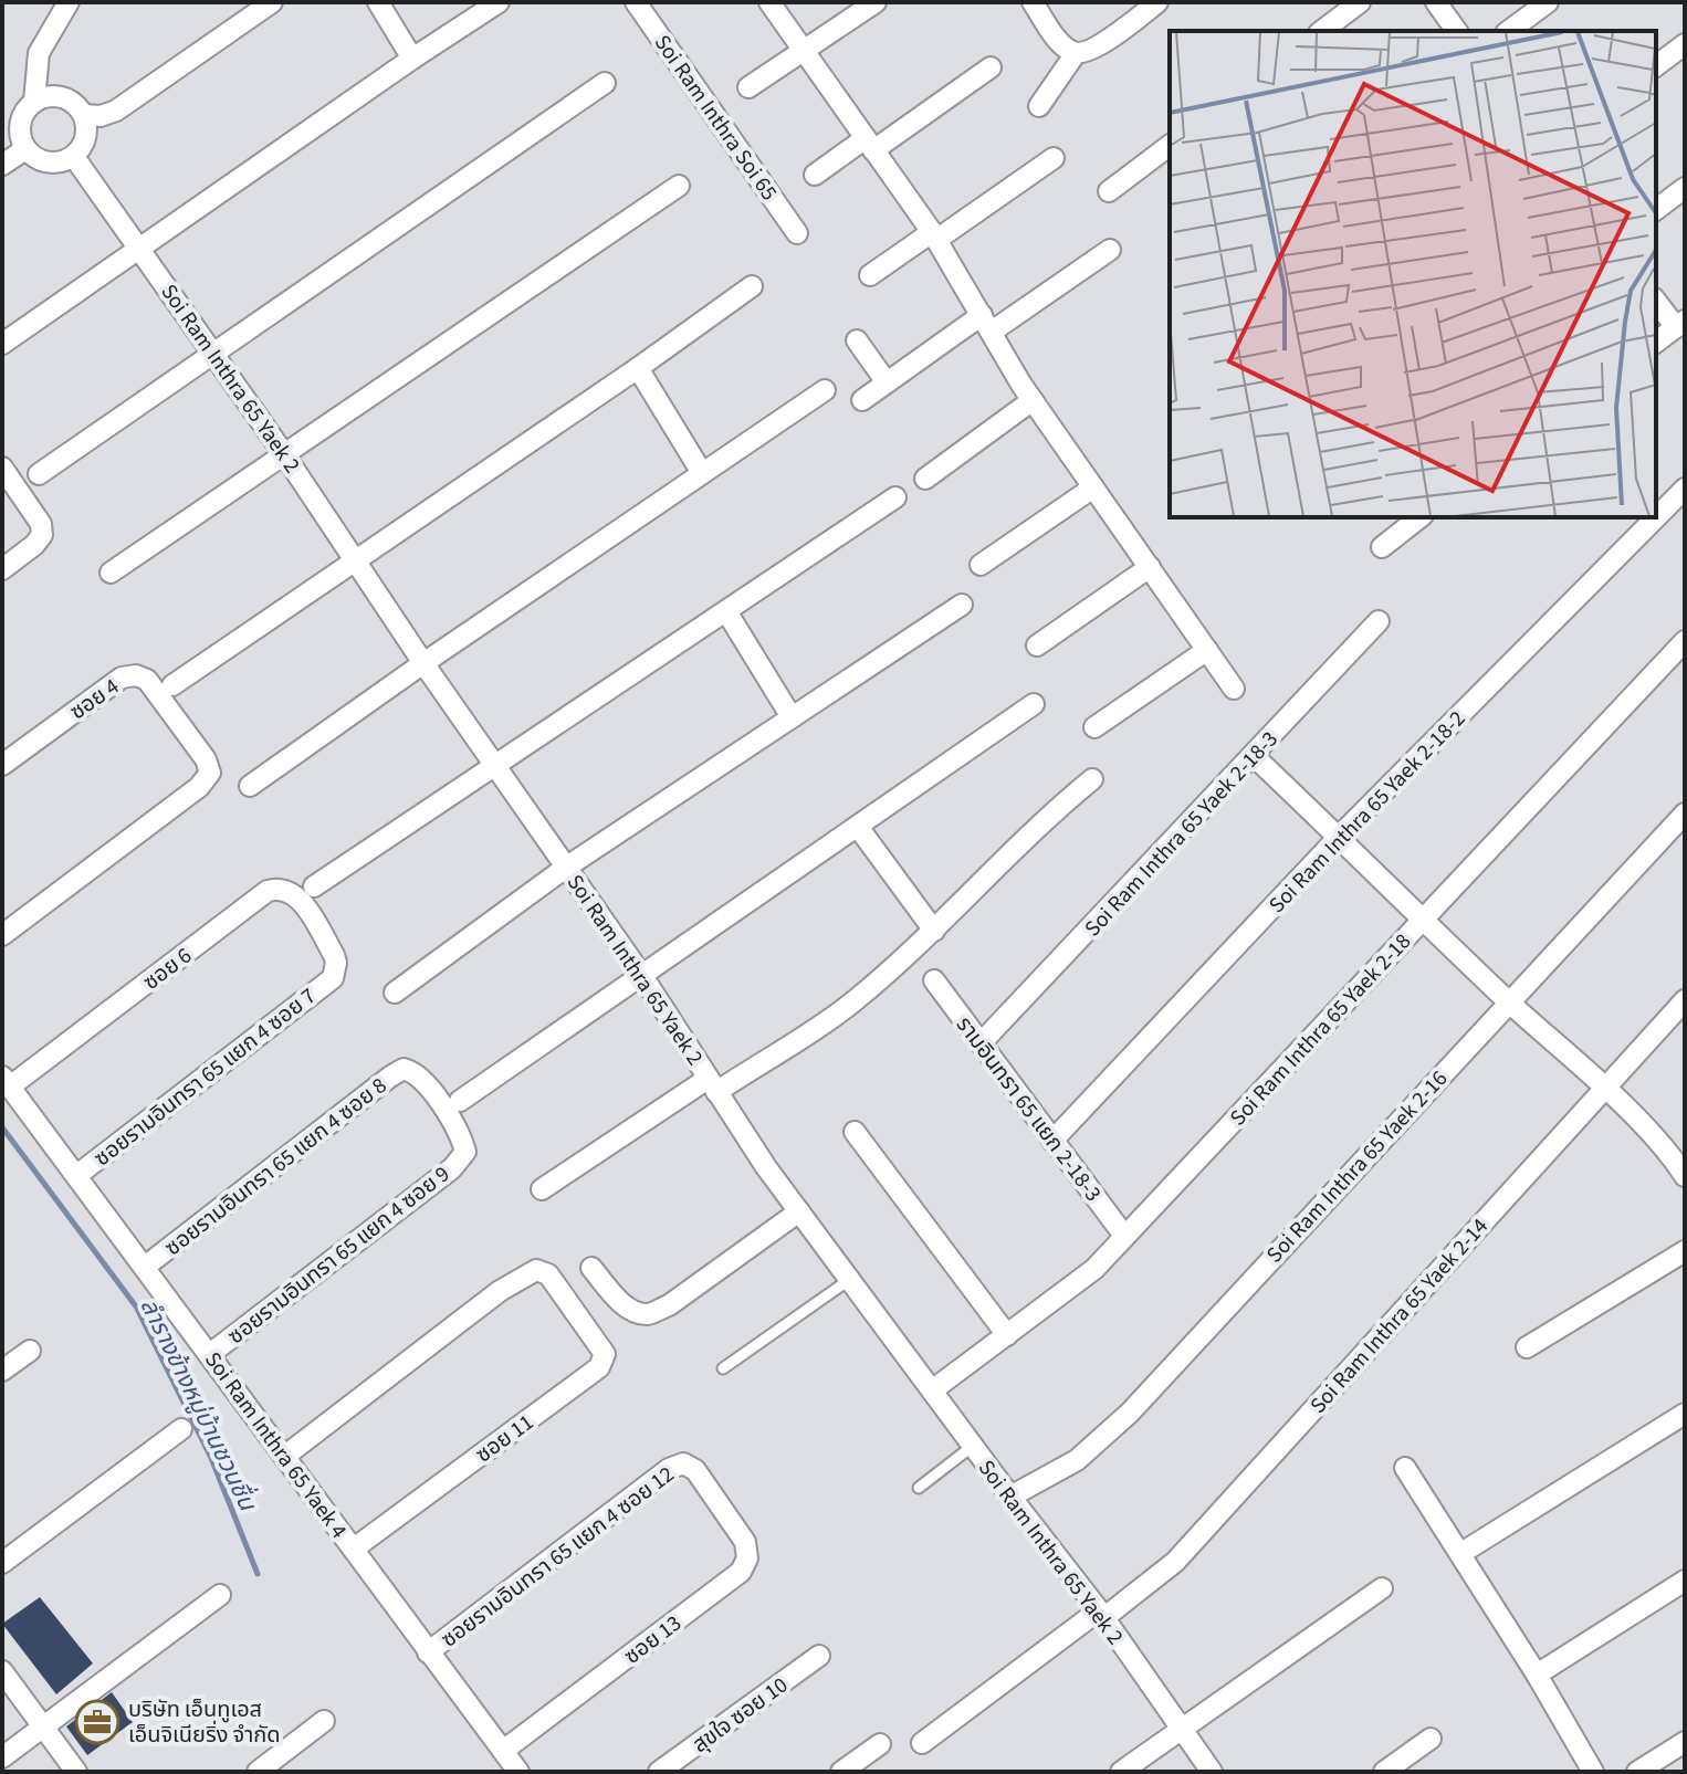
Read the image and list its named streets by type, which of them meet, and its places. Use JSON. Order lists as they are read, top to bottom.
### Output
{
  "streets": {
    "street": [
      "Soi Ram Inthra Soi 65",
      "Soi Ram Inthra 65 Yaek 2",
      "ซอย 4",
      "Soi Ram Inthra 65 Yaek 2-18-2",
      "Soi Ram Inthra 65 Yaek 2-18-3",
      "ซอย 6",
      "Soi Ram Inthra 65 Yaek 2-18",
      "ซอยรามอินทรา 65 แยก 4 ซอย 7",
      "รามอินทรา 65 แยก 2-18-3",
      "ซอยรามอินทรา 65 แยก 4 ซอย 8",
      "Soi Ram Inthra 65 Yaek 2-16",
      "ซอยรามอินทรา 65 แยก 4 ซอย 9",
      "Soi Ram Inthra 65 Yaek 2-14",
      "ซอย 11",
      "Soi Ram Inthra 65 Yaek 4",
      "ซอยรามอินทรา 65 แยก 4 ซอย 12",
      "ซอย 13",
      "สุขใจ ซอย 10"
    ]
  },
  "crossings": [
    ["Soi Ram Inthra 65 Yaek 2", "Soi Ram Inthra 65 Yaek 2-18"],
    ["Soi Ram Inthra 65 Yaek 2", "Soi Ram Inthra 65 Yaek 2-16"],
    ["Soi Ram Inthra 65 Yaek 2", "Soi Ram Inthra 65 Yaek 2-14"],
    ["Soi Ram Inthra 65 Yaek 2-18-2", "รามอินทรา 65 แยก 2-18-3"],
    ["Soi Ram Inthra 65 Yaek 2-18-3", "รามอินทรา 65 แยก 2-18-3"],
    ["ซอย 6", "ซอยรามอินทรา 65 แยก 4 ซอย 7"],
    ["ซอย 6", "Soi Ram Inthra 65 Yaek 4"],
    ["Soi Ram Inthra 65 Yaek 2-18", "รามอินทรา 65 แยก 2-18-3"],
    ["ซอยรามอินทรา 65 แยก 4 ซอย 7", "Soi Ram Inthra 65 Yaek 4"],
    ["ซอยรามอินทรา 65 แยก 4 ซอย 8", "ซอยรามอินทรา 65 แยก 4 ซอย 9"],
    ["ซอยรามอินทรา 65 แยก 4 ซอย 8", "Soi Ram Inthra 65 Yaek 4"],
    ["ซอยรามอินทรา 65 แยก 4 ซอย 9", "Soi Ram Inthra 65 Yaek 4"],
    ["ซอย 11", "Soi Ram Inthra 65 Yaek 4"],
    ["Soi Ram Inthra 65 Yaek 4", "ซอยรามอินทรา 65 แยก 4 ซอย 12"],
    ["Soi Ram Inthra 65 Yaek 4", "ซอย 13"],
    ["ซอยรามอินทรา 65 แยก 4 ซอย 12", "ซอย 13"]
  ],
  "water": ["ลำรางข้างหมู่บ้านชวนชื่น"],
  "places": {
    "office": ["บริษัท เอ็นทูเอส เอ็นจิเนียริ่ง จำกัด"]
  }
}
